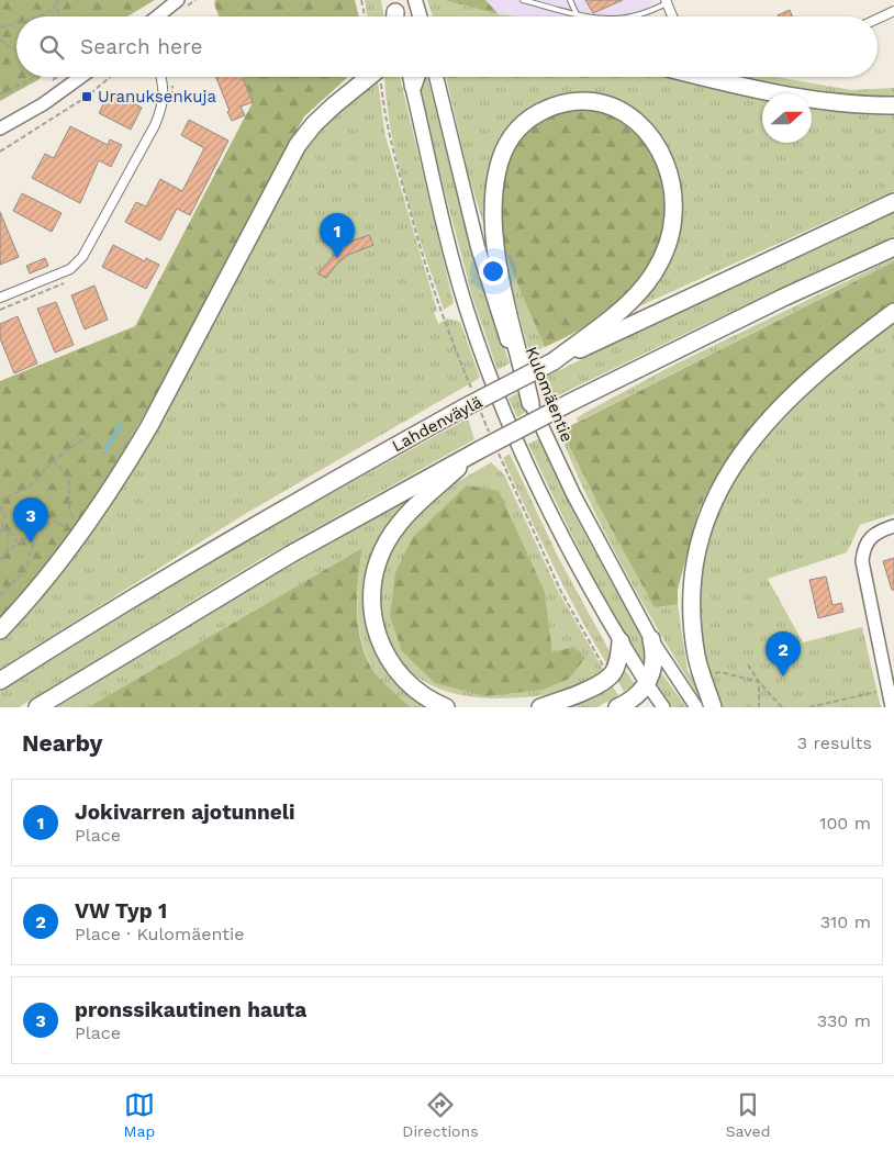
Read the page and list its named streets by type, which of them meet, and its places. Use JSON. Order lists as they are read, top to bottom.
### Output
{
  "streets": {
    "highway": ["Lahdenväylä"],
    "main road": ["Kulomäentie"]
  },
  "places": {
    "transit": ["Uranuksenkuja"]
  },
  "north": "right",
  "page": {
    "search": "Search here",
    "pins": ["1", "3", "2"],
    "heading": ["Nearby", "3 results"],
    "list": [
      {
        "mark": "1",
        "name": "Jokivarren ajotunneli",
        "note": "Place",
        "value": "100 m"
      },
      {
        "mark": "2",
        "name": "VW Typ 1",
        "note": "Place · Kulomäentie",
        "value": "310 m"
      },
      {
        "mark": "3",
        "name": "pronssikautinen hauta",
        "note": "Place",
        "value": "330 m"
      }
    ],
    "nav": ["Map", "Directions", "Saved"]
  }
}
